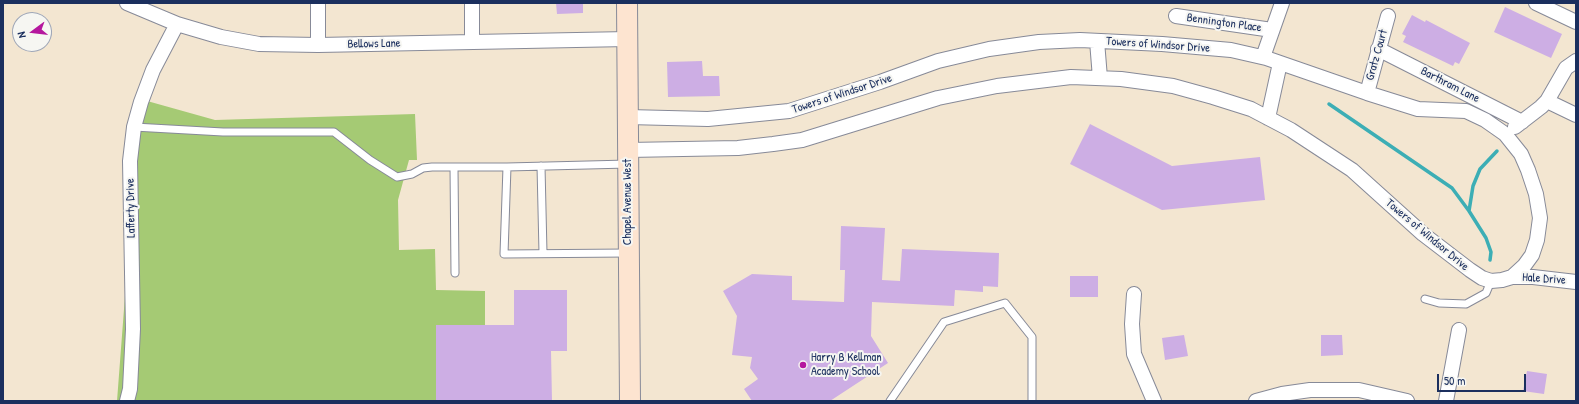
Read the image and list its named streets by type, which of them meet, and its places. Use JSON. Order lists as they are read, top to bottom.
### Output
{
  "streets": {
    "main road": ["Chapel Avenue West"],
    "street": [
      "Bennington Place",
      "Bellows Lane",
      "Towers of Windsor Drive",
      "Gratz Court",
      "Barthram Lane",
      "Lafferty Drive",
      "Hale Drive"
    ]
  },
  "crossings": [
    ["Bellows Lane", "Chapel Avenue West"],
    ["Bellows Lane", "Lafferty Drive"],
    ["Towers of Windsor Drive", "Gratz Court"],
    ["Towers of Windsor Drive", "Chapel Avenue West"],
    ["Towers of Windsor Drive", "Hale Drive"],
    ["Gratz Court", "Barthram Lane"]
  ],
  "places": ["Harry B Kellman Academy School"],
  "scale_bar": "50 m",
  "north": "left"
}
